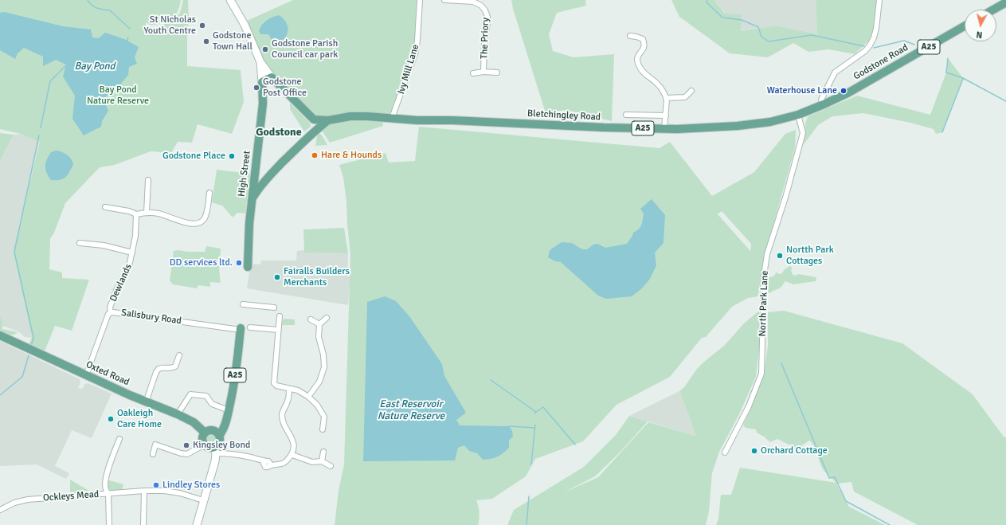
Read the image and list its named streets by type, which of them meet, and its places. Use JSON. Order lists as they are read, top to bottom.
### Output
{
  "streets": {
    "main road": [
      "A25",
      "Godstone Road",
      "Bletchingley Road",
      "High Street",
      "Oxted Road"
    ],
    "street": [
      "The Priory",
      "Ivy Mill Lane",
      "Dewlands",
      "North Park Lane",
      "Salisbury Road",
      "Ockleys Mead"
    ]
  },
  "crossings": [
    ["A25", "Bletchingley Road"],
    ["A25", "Salisbury Road"],
    ["A25", "Oxted Road"],
    ["Godstone Road", "Bletchingley Road"],
    ["Godstone Road", "North Park Lane"],
    ["Ivy Mill Lane", "Bletchingley Road"],
    ["Bletchingley Road", "North Park Lane"],
    ["Dewlands", "Salisbury Road"],
    ["Salisbury Road", "Oxted Road"]
  ],
  "districts": ["Godstone"],
  "water": ["Bay Pond", "East Reservoir Nature Reserve"],
  "parks": ["Bay Pond Nature Reserve"],
  "places": [
    "St Nicholas Youth Centre",
    "Godstone Town Hall",
    "Godstone Parish Council car park",
    "Godstone Post Office",
    "Waterhouse Lane",
    "Hare & Hounds",
    "Godstone Place",
    "Nortth Park Cottages",
    "DD services ltd.",
    "Fairalls Builders Merchants",
    "Oakleigh Care Home",
    "Kingsley Bond",
    "Orchard Cottage",
    "Lindley Stores"
  ],
  "north": "bottom"
}
